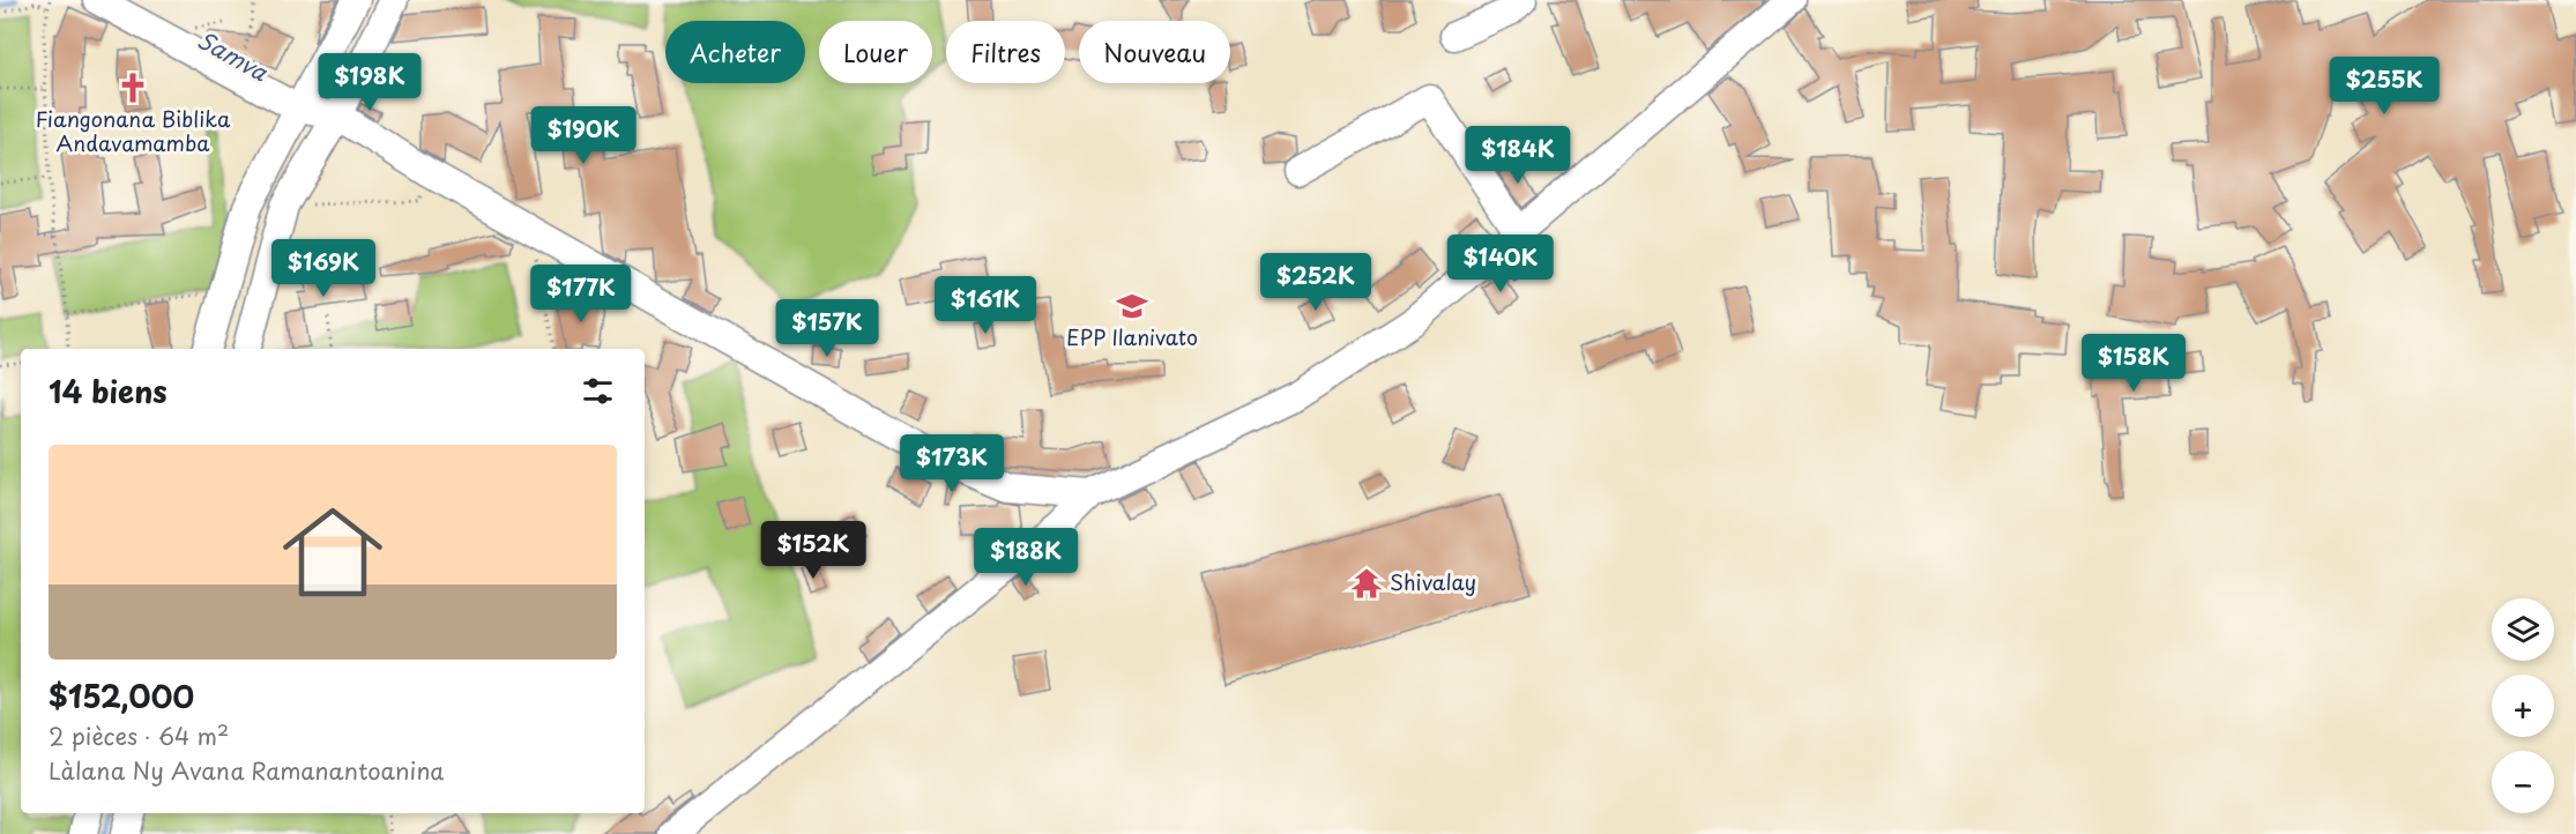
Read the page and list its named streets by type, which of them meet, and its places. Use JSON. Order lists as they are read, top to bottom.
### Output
{
  "water": ["Samva"],
  "places": {
    "church": ["Fiangonana Biblika Andavamamba"],
    "school or university": ["EPP Ilanivato"],
    "temple": ["Shivalay"]
  },
  "page": {
    "chip": [
      "Acheter",
      "Louer",
      "Filtres",
      "Nouveau"
    ],
    "price": [
      "$198K",
      "$255K",
      "$190K",
      "$184K",
      "$140K",
      "$169K",
      "$252K",
      "$177K",
      "$161K",
      "$157K",
      "$158K",
      "$173K",
      "$152K",
      "$188K"
    ],
    "heading": "14 biens",
    "list": [
      {
        "name": "$152,000",
        "note": "2 pièces · 64 m² · Làlana Ny Avana Ramanantoanina"
      }
    ],
    "map_buttons": ["+", "−"]
  }
}
